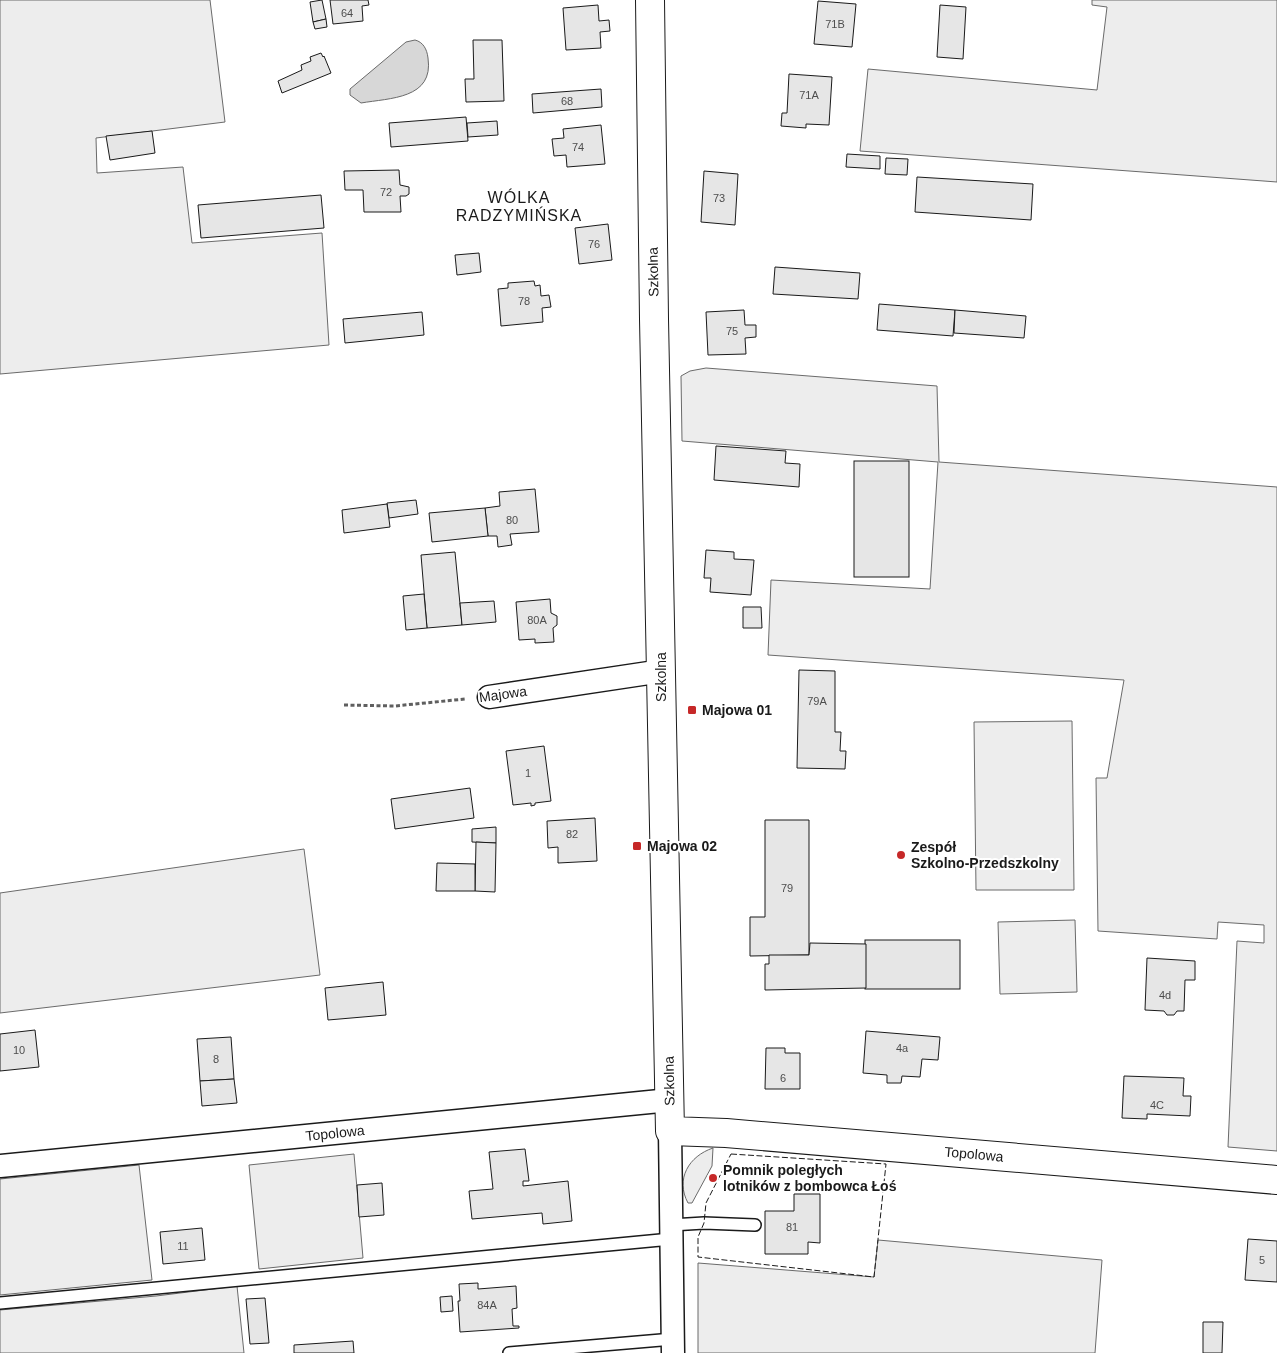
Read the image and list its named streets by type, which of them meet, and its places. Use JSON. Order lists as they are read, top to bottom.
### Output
{
  "streets": {
    "street": ["Szkolna", "Majowa", "Topolowa"]
  },
  "crossings": [
    ["Szkolna", "Majowa"],
    ["Szkolna", "Topolowa"]
  ],
  "districts": ["WÓLKA RADZYMIŃSKA"],
  "places": {
    "transit": ["Majowa 01", "Majowa 02"],
    "other": ["Zespół Szkolno-Przedszkolny", "Pomnik poległych lotników z bombowca Łoś"]
  },
  "house_numbers": [
    "64",
    "71B",
    "71A",
    "68",
    "74",
    "72",
    "73",
    "76",
    "78",
    "75",
    "80",
    "80A",
    "79A",
    "1",
    "82",
    "79",
    "4d",
    "4a",
    "10",
    "8",
    "6",
    "4C",
    "81",
    "11",
    "5",
    "84A"
  ]
}
